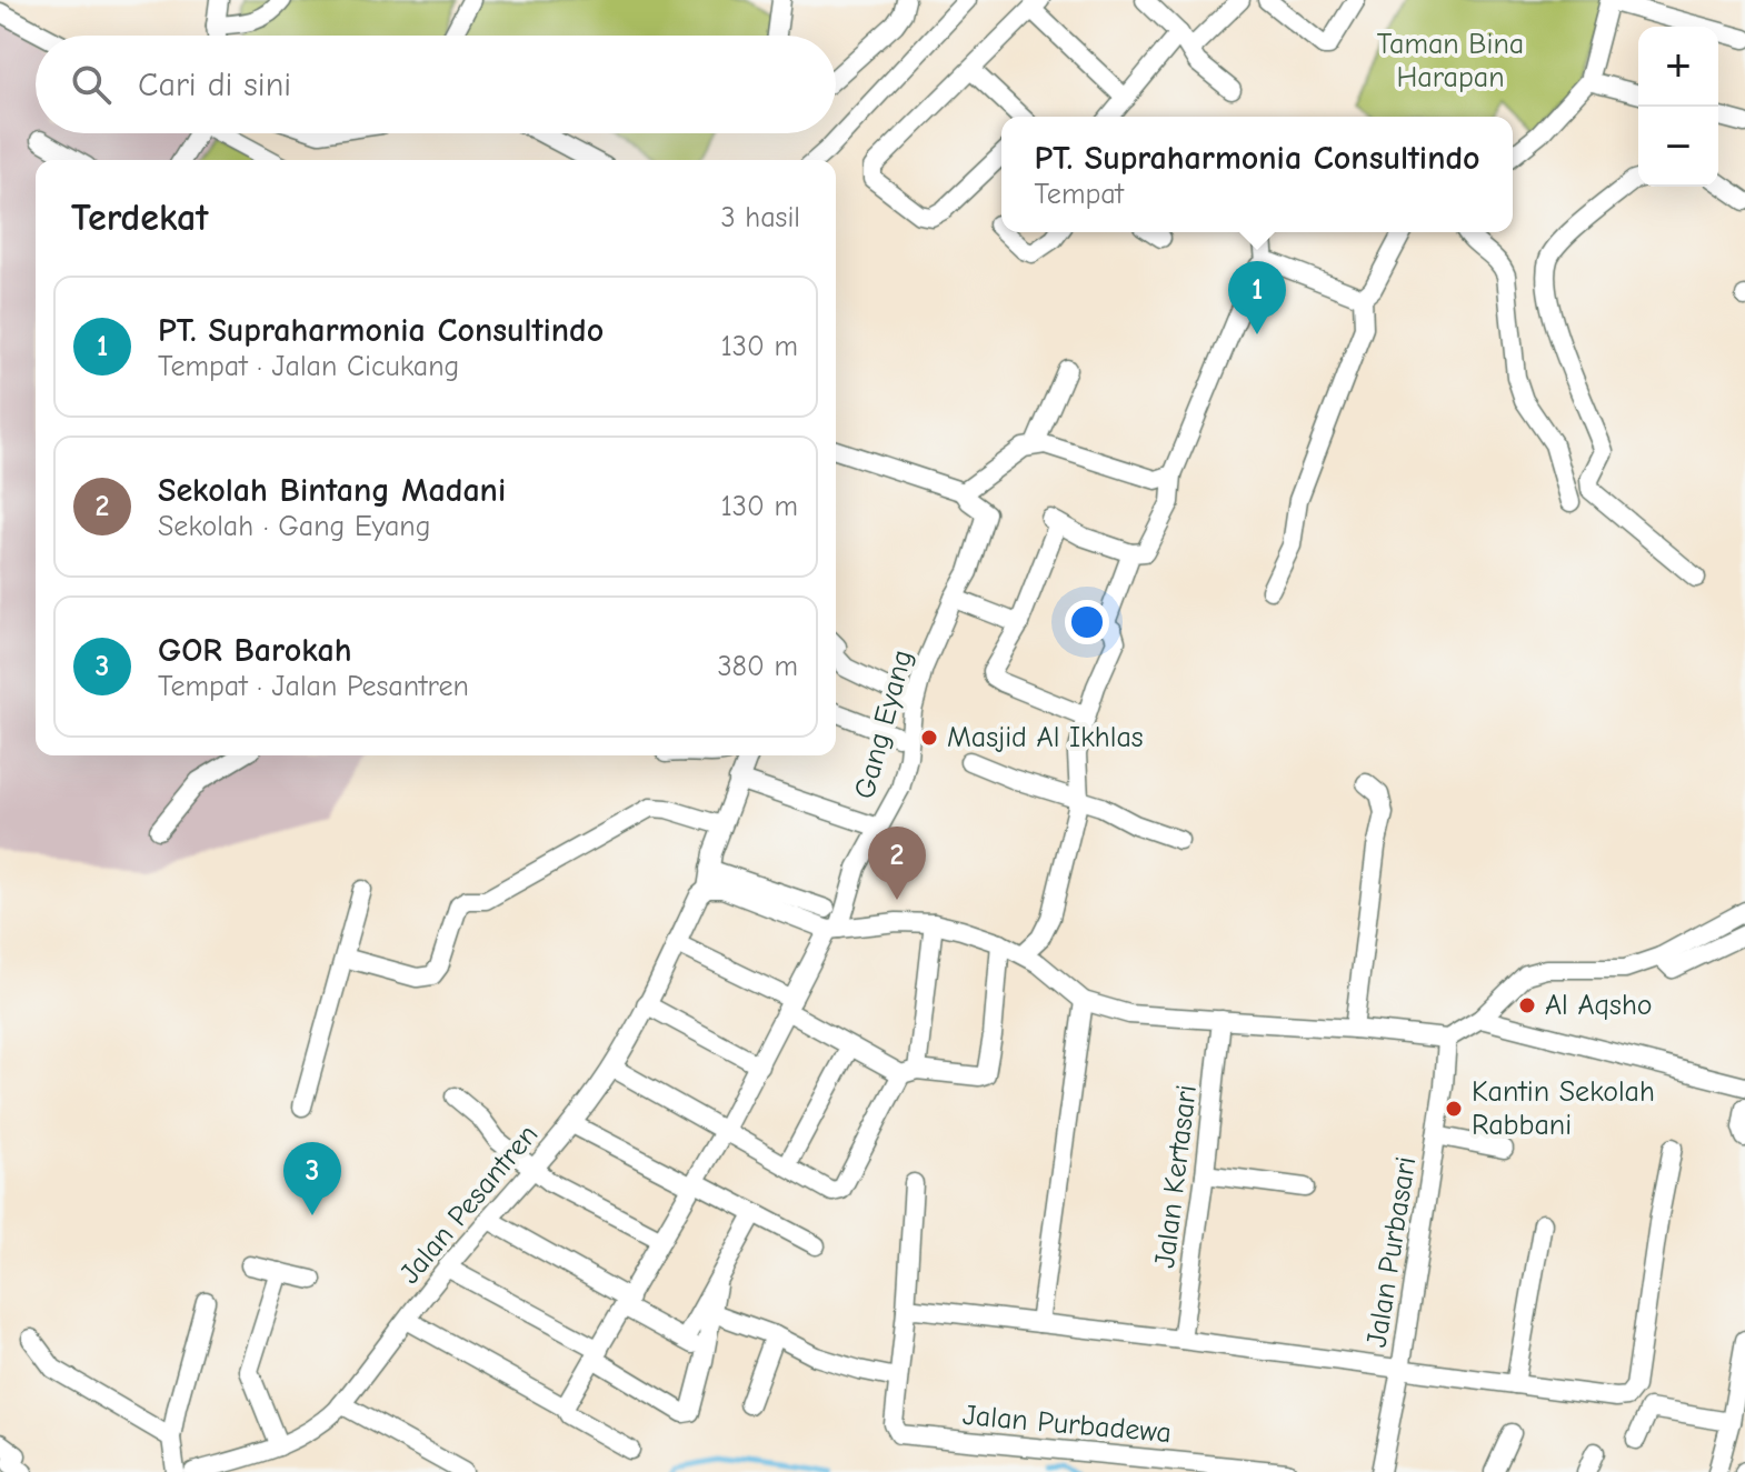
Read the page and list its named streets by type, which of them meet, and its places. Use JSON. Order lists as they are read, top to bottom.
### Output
{
  "streets": {
    "street": [
      "Gang Eyang",
      "Jalan Kertasari",
      "Jalan Pesantren",
      "Jalan Purbasari",
      "Jalan Purbadewa"
    ]
  },
  "parks": ["Taman Bina Harapan"],
  "places": ["Masjid Al Ikhlas", "Al Aqsho", "Kantin Sekolah Rabbani"],
  "page": {
    "map_buttons": ["+", "−"],
    "search": "Cari di sini",
    "popup": ["PT. Supraharmonia Consultindo", "Tempat"],
    "heading": ["Terdekat", "3 hasil"],
    "pins": ["1", "2", "3"],
    "list": [
      {
        "mark": "1",
        "name": "PT. Supraharmonia Consultindo",
        "note": "Tempat · Jalan Cicukang",
        "value": "130 m"
      },
      {
        "mark": "2",
        "name": "Sekolah Bintang Madani",
        "note": "Sekolah · Gang Eyang",
        "value": "130 m"
      },
      {
        "mark": "3",
        "name": "GOR Barokah",
        "note": "Tempat · Jalan Pesantren",
        "value": "380 m"
      }
    ]
  }
}
